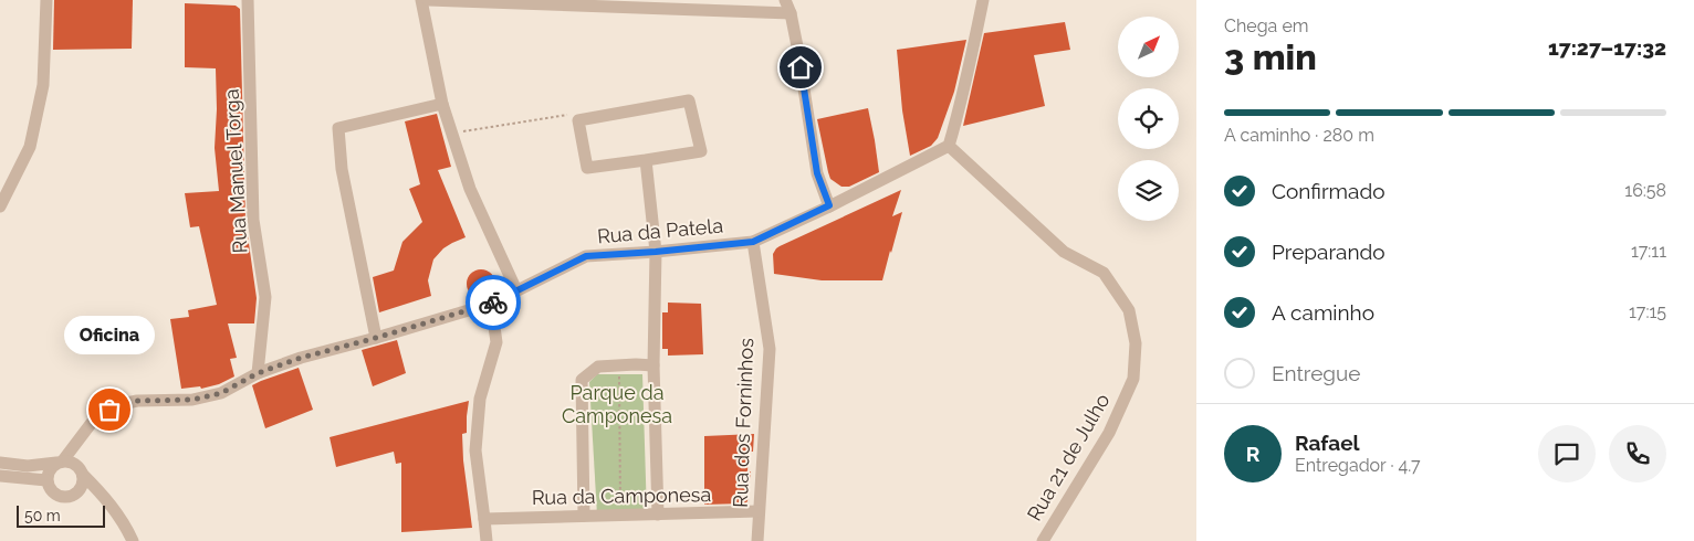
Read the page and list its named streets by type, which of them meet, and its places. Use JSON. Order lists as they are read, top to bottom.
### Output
{
  "streets": {
    "street": [
      "Rua Manuel Torga",
      "Rua da Patela",
      "Rua dos Forninhos",
      "Rua 21 de Julho",
      "Rua da Camponesa"
    ]
  },
  "crossings": [
    ["Rua Manuel Torga", "Rua da Patela"],
    ["Rua da Patela", "Rua dos Forninhos"],
    ["Rua da Patela", "Rua 21 de Julho"],
    ["Rua dos Forninhos", "Rua da Camponesa"]
  ],
  "parks": ["Parque da Camponesa"],
  "places": ["Oficina"],
  "scale_bar": "50 m",
  "north": "top right",
  "page": {
    "heading": ["3 min", "Chega em", "17:27–17:32"],
    "panel": ["Rafael", "Entregador · 4.7"],
    "bar": "A caminho · 280 m",
    "list": [
      ["Confirmado", "16:58"],
      ["Preparando", "17:11"],
      ["A caminho", "17:15"],
      "Entregue"
    ],
    "bubble": "Oficina",
    "round": "R",
    "scale": "50 m"
  }
}
